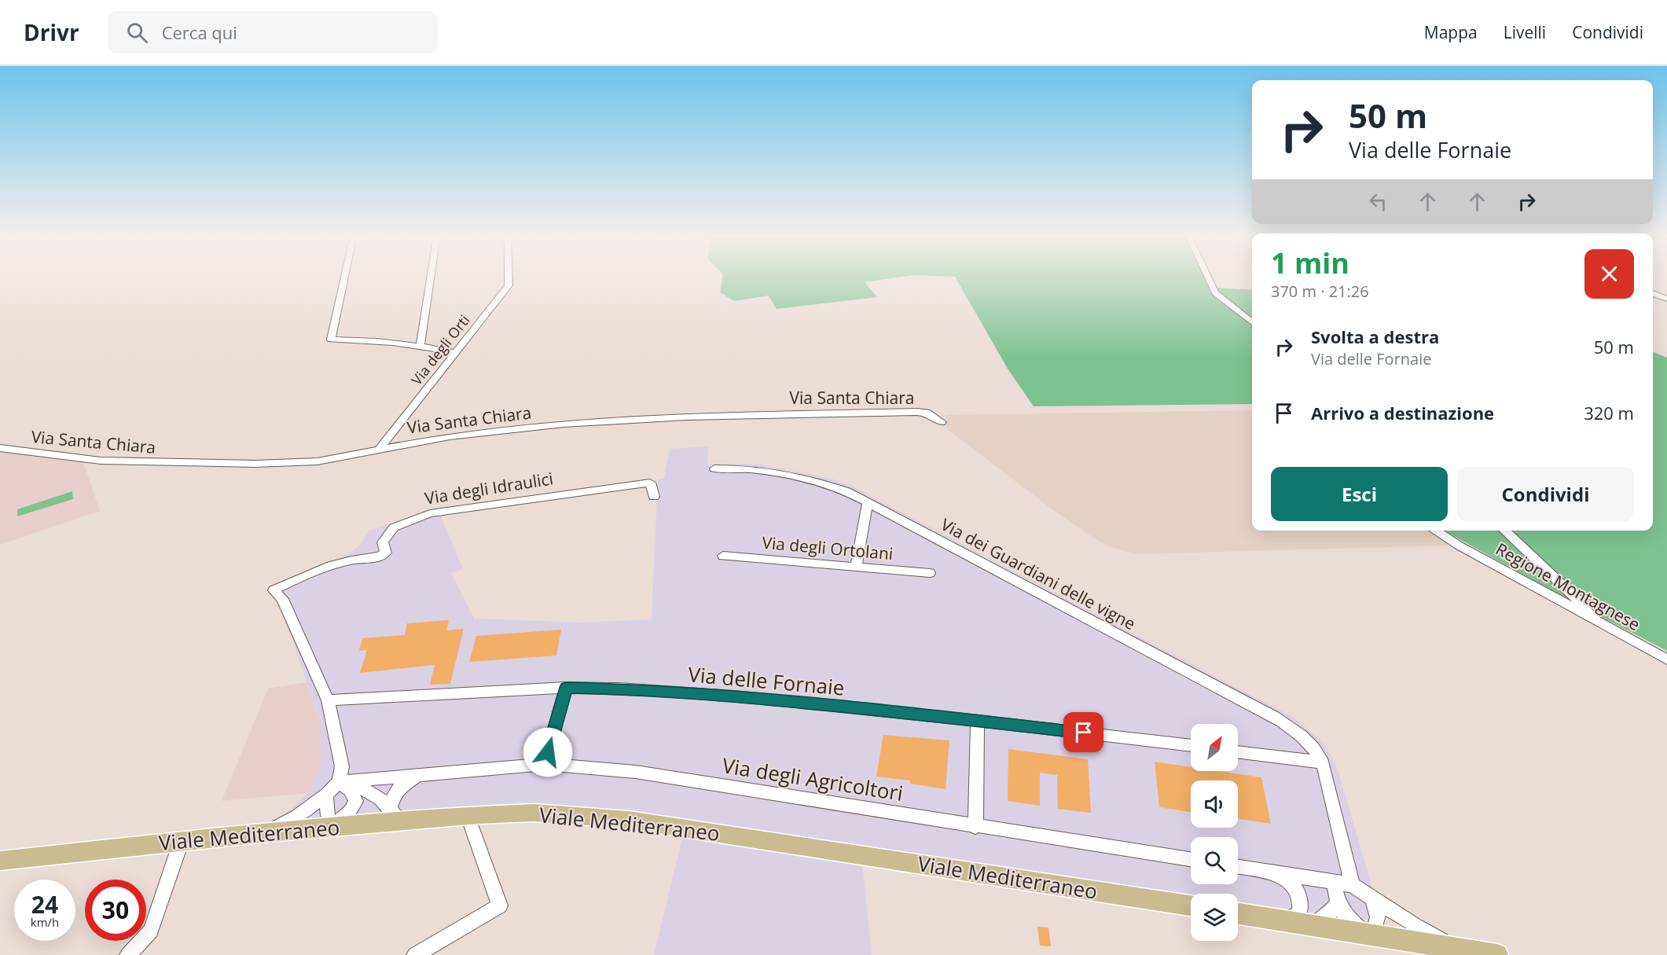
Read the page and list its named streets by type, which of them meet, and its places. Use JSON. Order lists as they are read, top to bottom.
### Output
{
  "streets": {
    "main road": ["Viale Mediterraneo"],
    "street": [
      "Via degli Orti",
      "Via Santa Chiara",
      "Via degli Idraulici",
      "Via degli Ortolani",
      "Via dei Guardiani delle vigne",
      "Regione Montagnese",
      "Via delle Fornaie",
      "Via degli Agricoltori"
    ]
  },
  "crossings": [
    ["Via degli Orti", "Via Santa Chiara"],
    ["Via degli Idraulici", "Via delle Fornaie"],
    ["Via degli Idraulici", "Via degli Agricoltori"]
  ],
  "north": "top right",
  "page": {
    "header": "Drivr",
    "search": "Cerca qui",
    "nav": ["Mappa", "Livelli", "Condividi"],
    "turn": ["50 m", "Via delle Fornaie"],
    "heading": ["1 min", "370 m · 21:26"],
    "list": [
      {
        "name": "Svolta a destra",
        "note": "Via delle Fornaie",
        "value": "50 m"
      },
      {
        "name": "Arrivo a destinazione",
        "value": "320 m"
      }
    ],
    "buttons": ["Esci", "Condividi"],
    "speed": "24 km/h",
    "limit": "30"
  }
}
